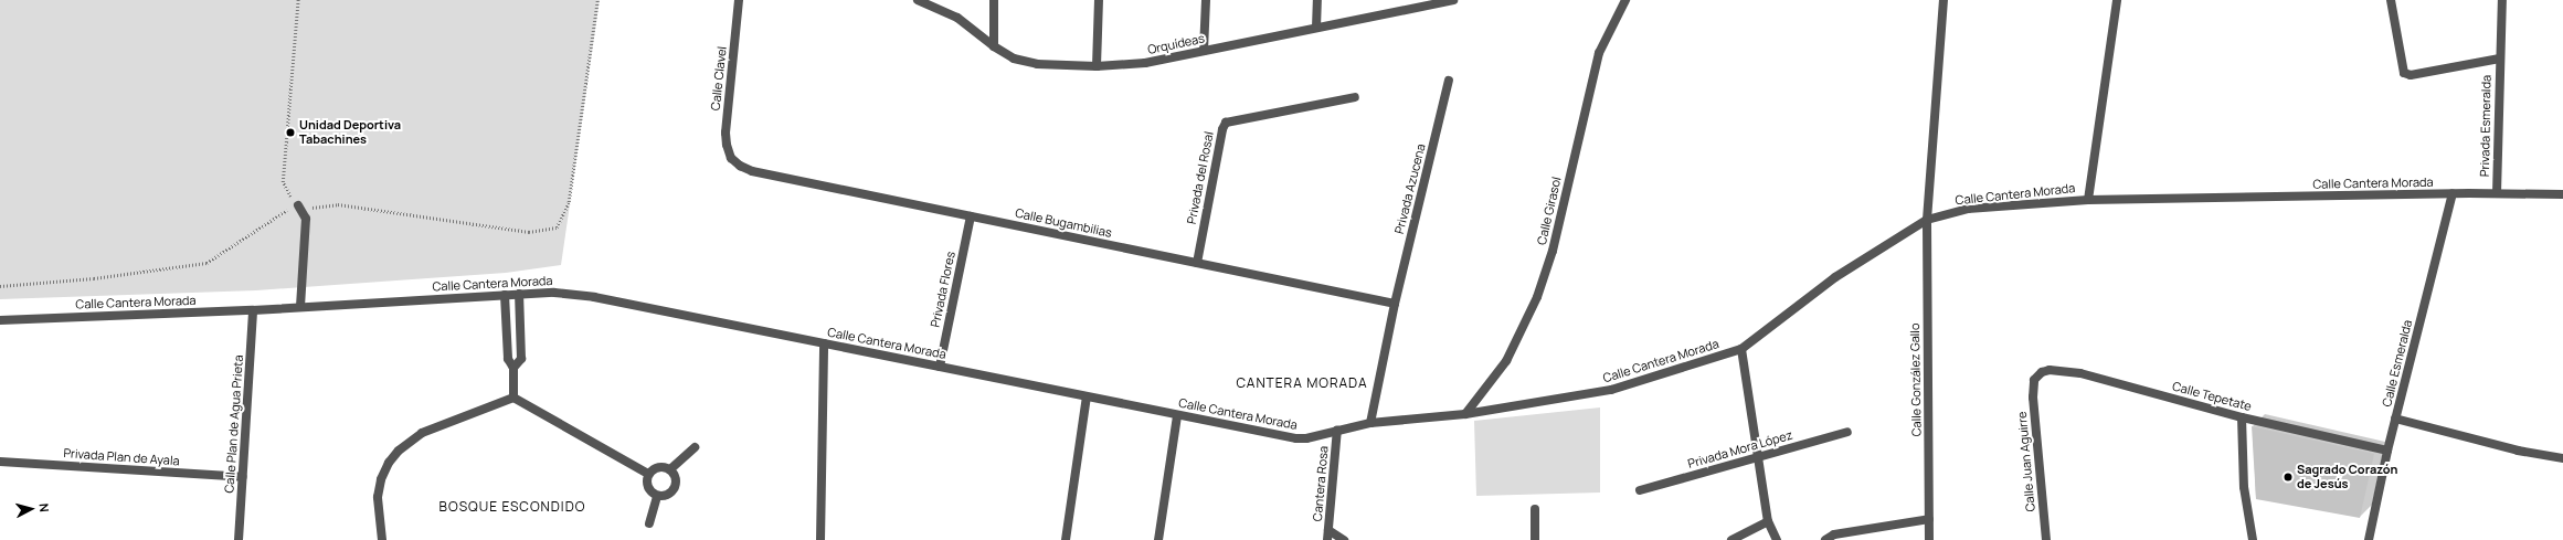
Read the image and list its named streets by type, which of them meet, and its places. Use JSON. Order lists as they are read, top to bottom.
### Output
{
  "streets": {
    "street": [
      "Orquídeas",
      "Calle Clavel",
      "Privada Esmeralda",
      "Privada del Rosal",
      "Calle Cantera Morada",
      "Privada Azucena",
      "Calle Girasol",
      "Calle Bugambilias",
      "Privada Flores",
      "Calle Esmeralda",
      "Calle González Gallo",
      "Calle Tepetate",
      "Calle Plan de Agua Prieta",
      "Privada Mora López",
      "Privada Plan de Ayala",
      "Calle Juan Aguirre",
      "Cantera Rosa"
    ]
  },
  "crossings": [
    ["Calle Clavel", "Calle Bugambilias"],
    ["Privada Esmeralda", "Calle Cantera Morada"],
    ["Privada del Rosal", "Calle Bugambilias"],
    ["Calle Cantera Morada", "Privada Azucena"],
    ["Calle Cantera Morada", "Calle Girasol"],
    ["Calle Cantera Morada", "Privada Flores"],
    ["Calle Cantera Morada", "Calle Esmeralda"],
    ["Calle Cantera Morada", "Calle González Gallo"],
    ["Calle Cantera Morada", "Calle Plan de Agua Prieta"],
    ["Calle Cantera Morada", "Cantera Rosa"],
    ["Privada Azucena", "Calle Bugambilias"],
    ["Calle Bugambilias", "Privada Flores"],
    ["Calle Esmeralda", "Calle Tepetate"],
    ["Calle Tepetate", "Calle Juan Aguirre"],
    ["Calle Plan de Agua Prieta", "Privada Plan de Ayala"]
  ],
  "districts": ["CANTERA MORADA", "BOSQUE ESCONDIDO"],
  "places": ["Unidad Deportiva Tabachines", "Sagrado Corazón de Jesús"],
  "north": "right"
}
